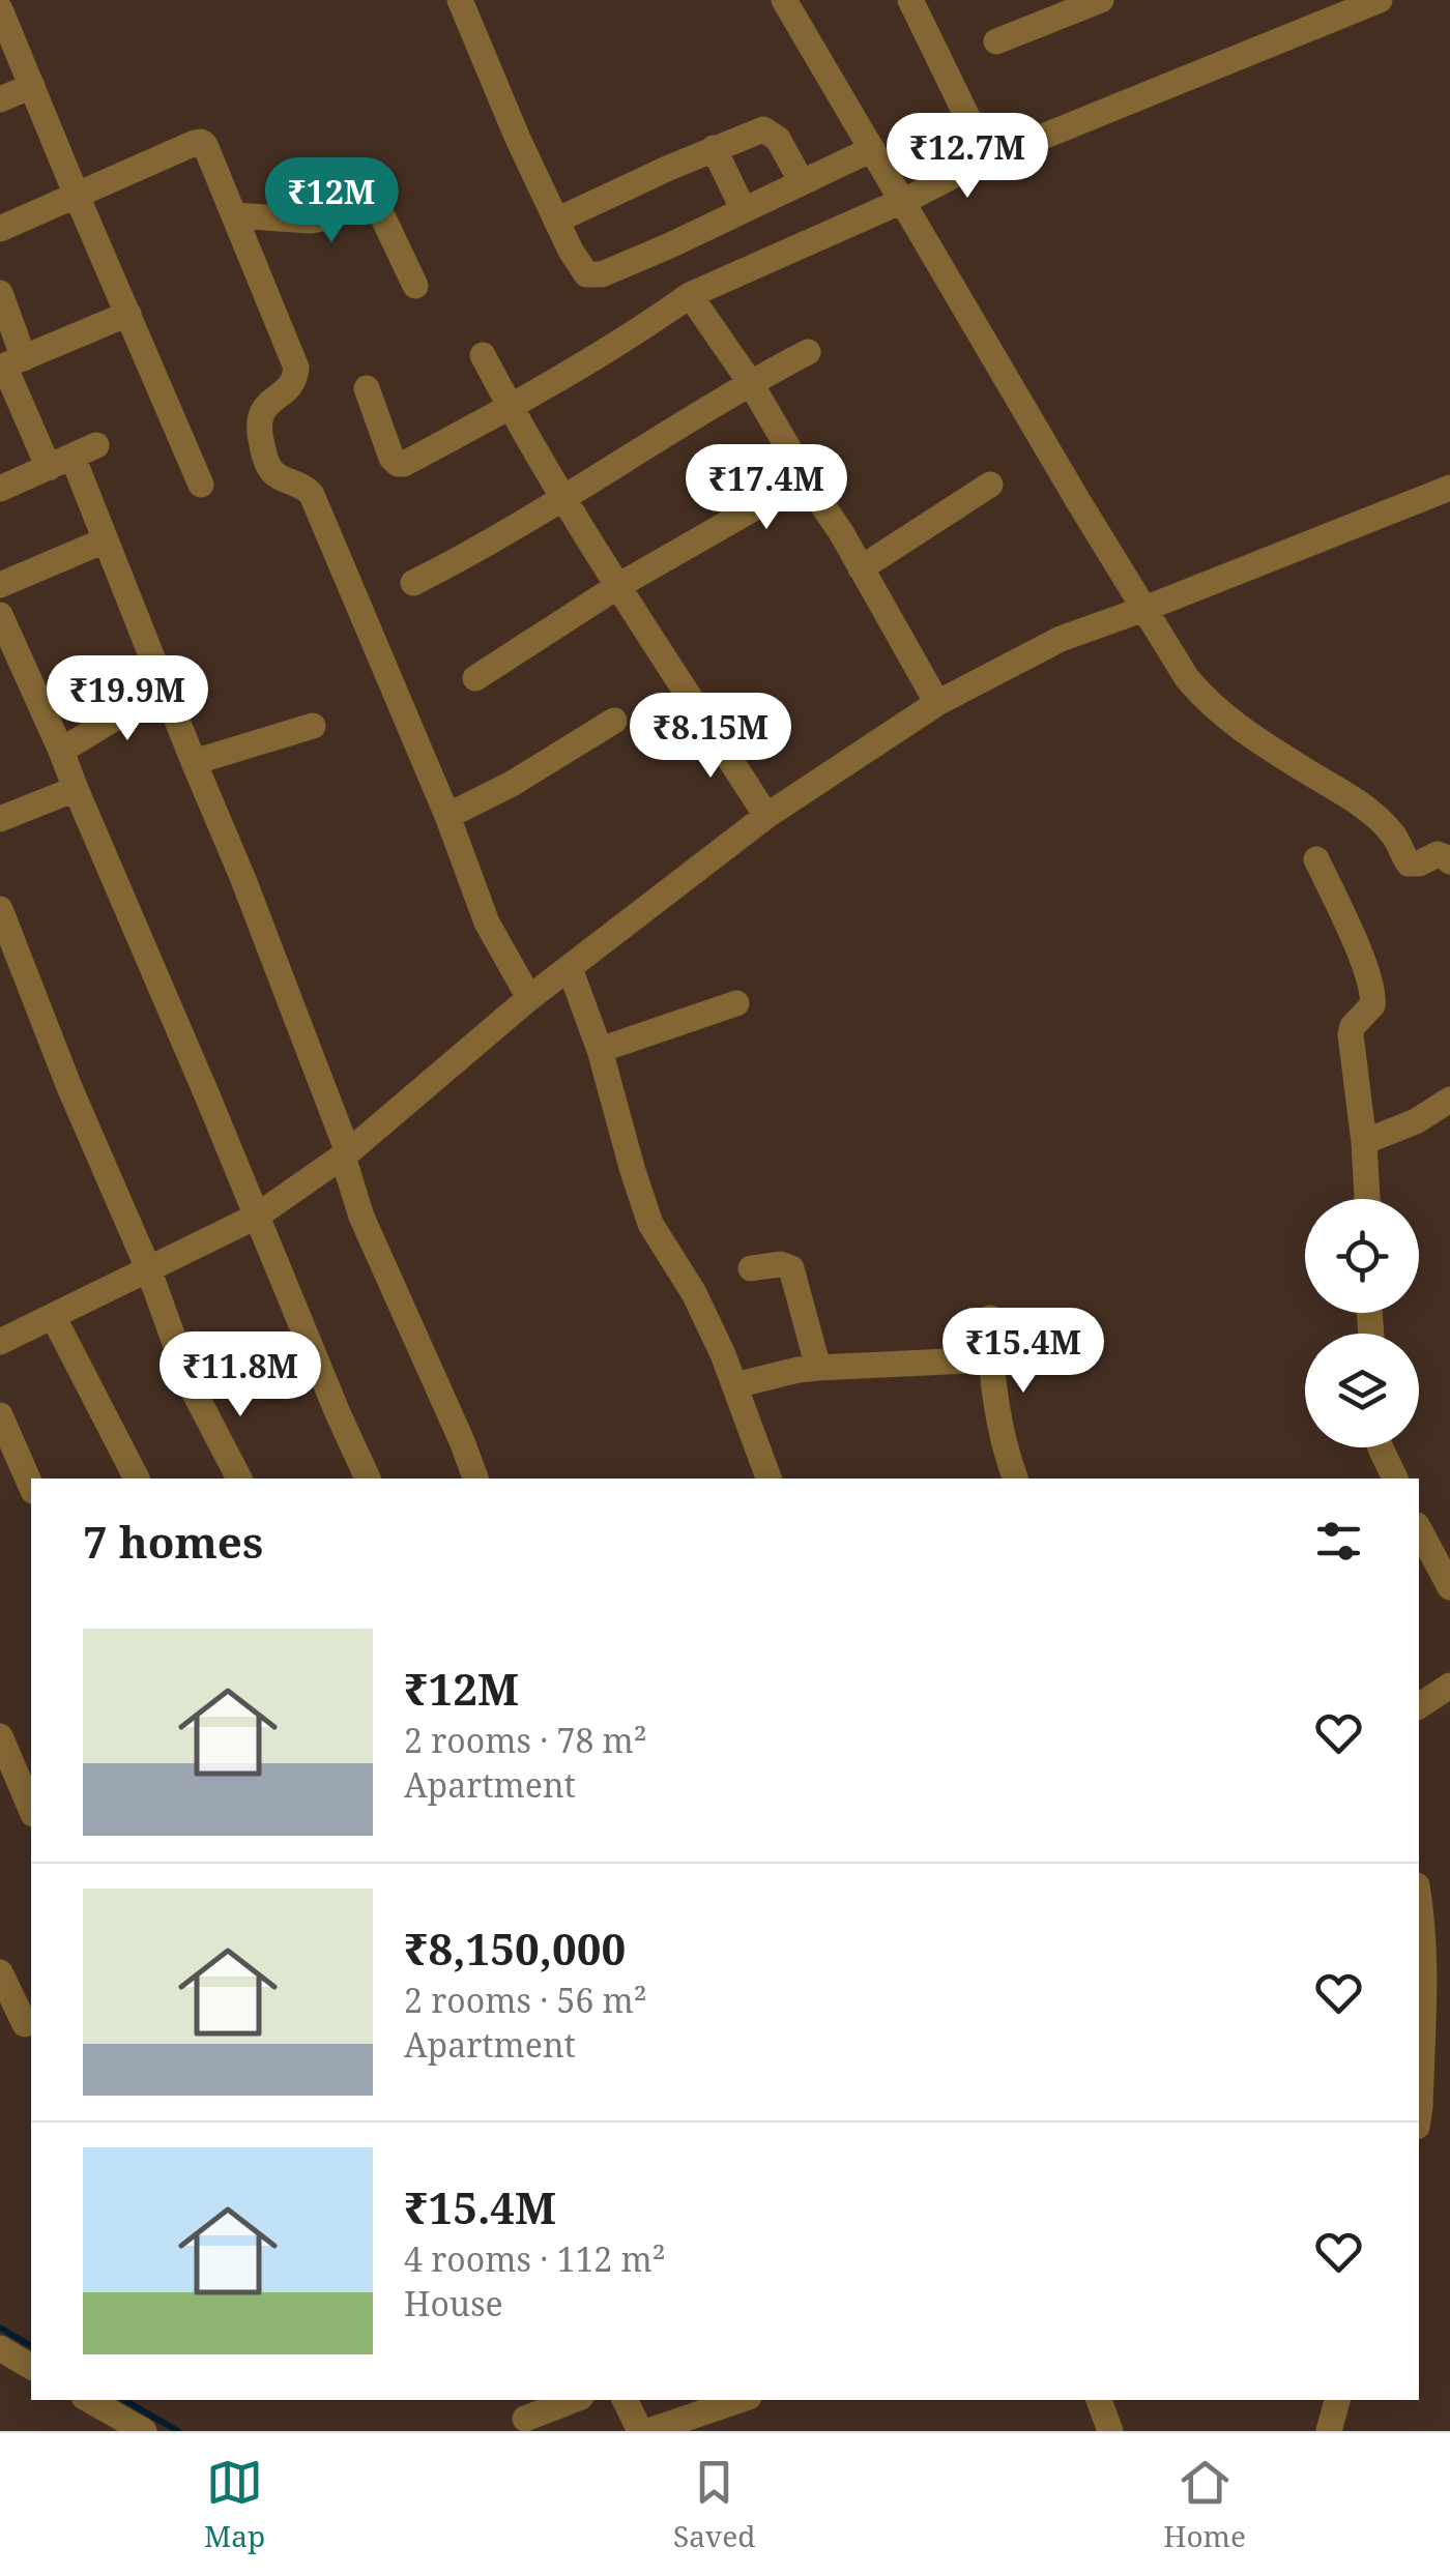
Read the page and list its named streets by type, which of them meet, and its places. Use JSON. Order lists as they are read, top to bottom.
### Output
{
  "page": {
    "price": [
      "₹12.7M",
      "₹12M",
      "₹17.4M",
      "₹19.9M",
      "₹8.15M",
      "₹15.4M",
      "₹11.8M"
    ],
    "heading": "7 homes",
    "list": [
      {
        "name": "₹12M",
        "note": "2 rooms · 78 m² · Apartment"
      },
      {
        "name": "₹8,150,000",
        "note": "2 rooms · 56 m² · Apartment"
      },
      {
        "name": "₹15.4M",
        "note": "4 rooms · 112 m² · House"
      }
    ],
    "tabs": ["Map", "Saved", "Home"]
  }
}
